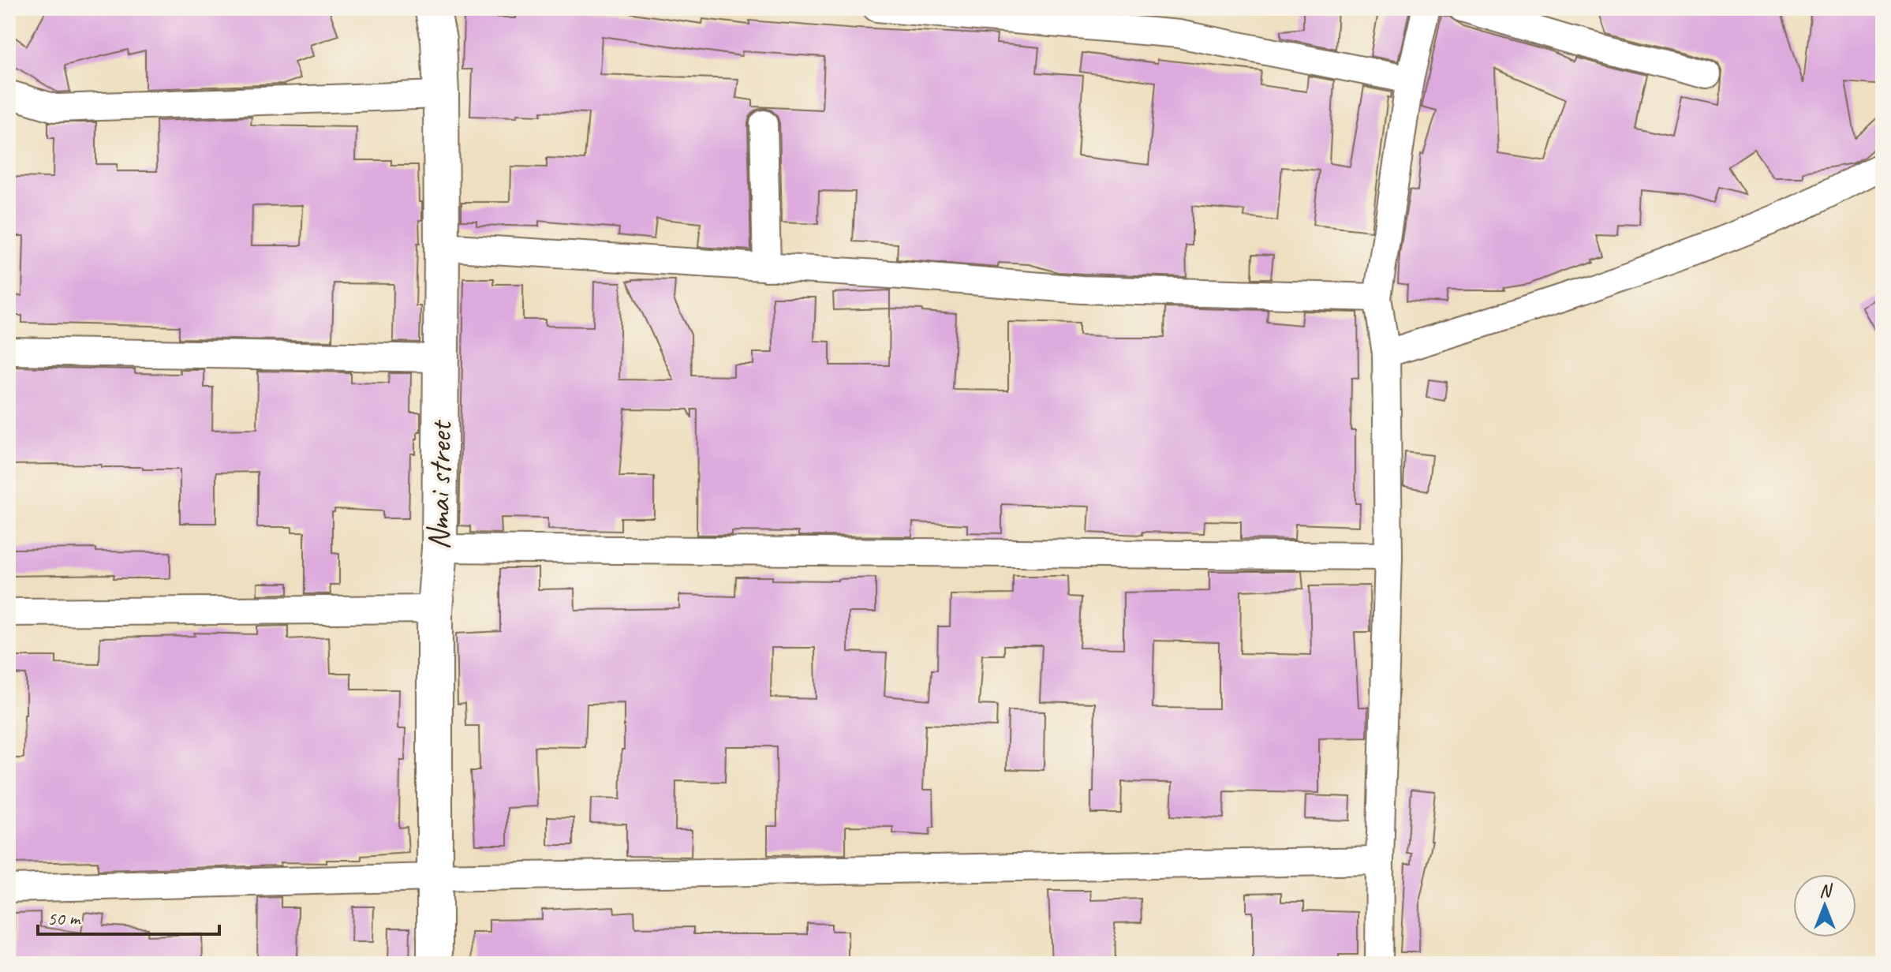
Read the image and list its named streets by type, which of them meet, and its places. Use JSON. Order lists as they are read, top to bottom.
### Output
{
  "streets": {
    "street": ["Nmai street"]
  },
  "scale_bar": "50 m",
  "north": "top"
}
